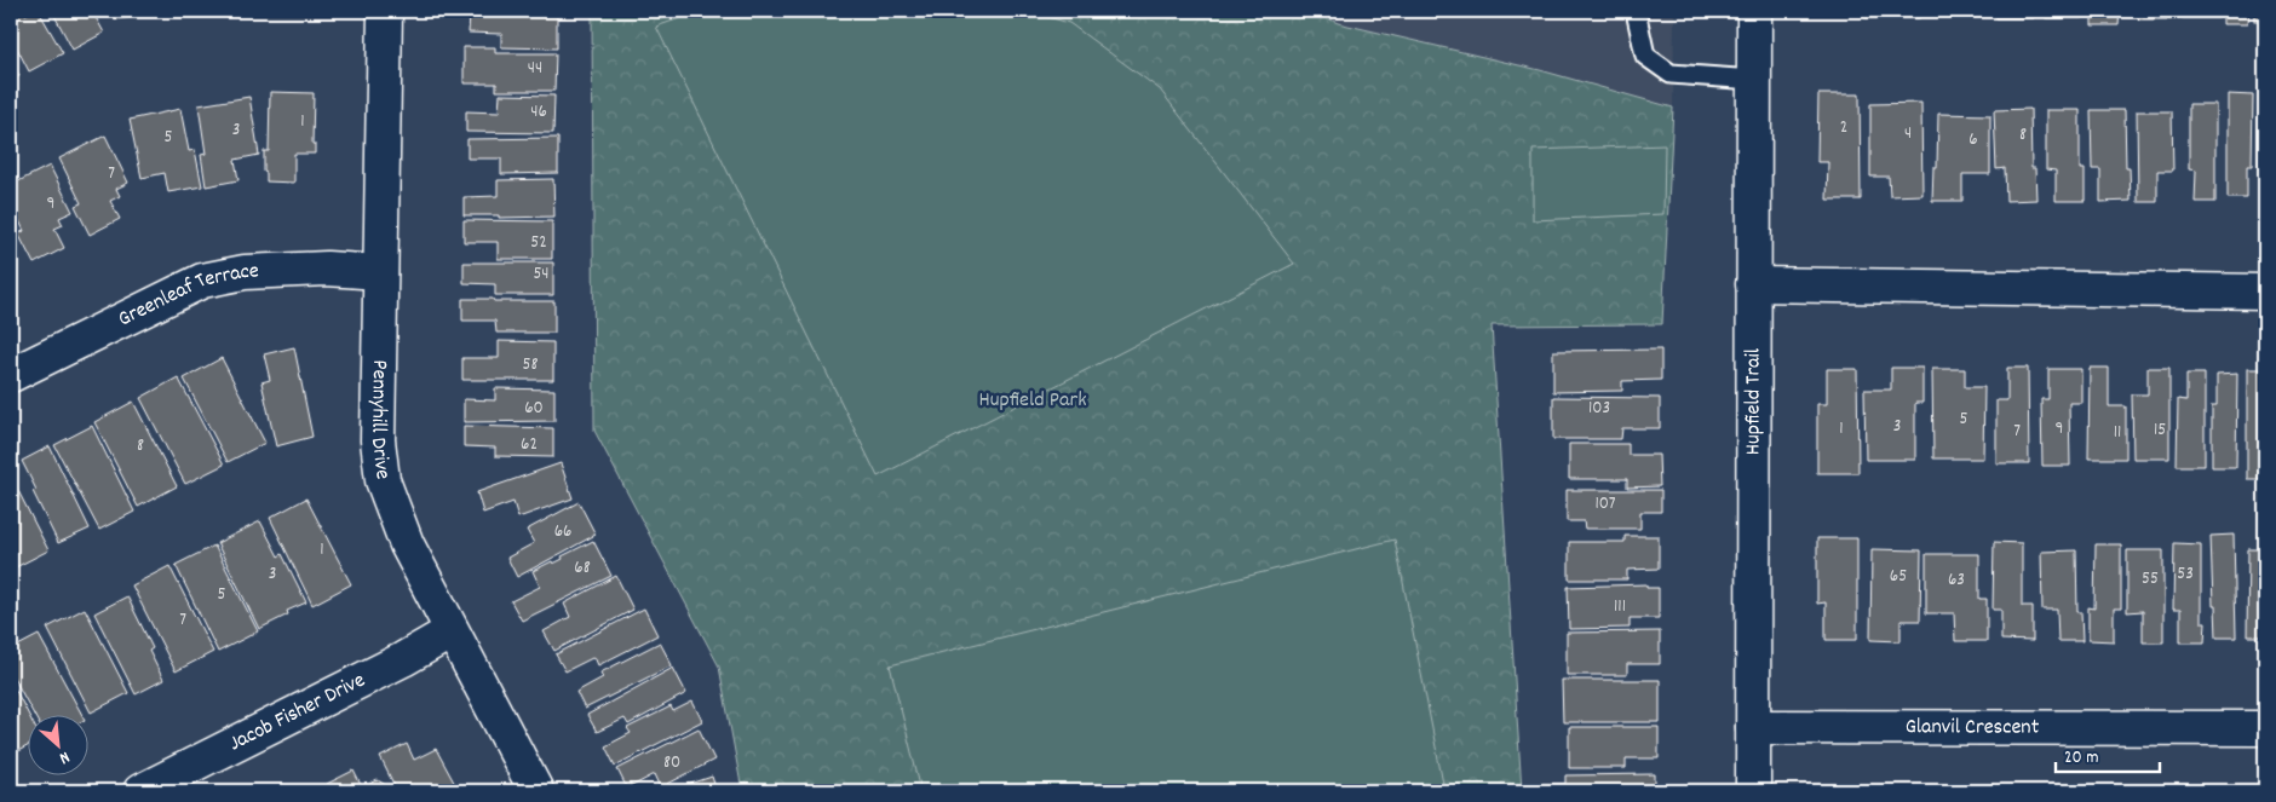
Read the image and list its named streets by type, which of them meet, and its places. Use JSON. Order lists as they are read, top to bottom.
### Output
{
  "streets": {
    "street": [
      "Greenleaf Terrace",
      "Hupfield Trail",
      "Pennyhill Drive",
      "Jacob Fisher Drive",
      "Glanvil Crescent"
    ]
  },
  "crossings": [
    ["Greenleaf Terrace", "Pennyhill Drive"],
    ["Hupfield Trail", "Glanvil Crescent"],
    ["Pennyhill Drive", "Jacob Fisher Drive"]
  ],
  "parks": ["Hupfield Park"],
  "house_numbers": [
    "44",
    "46",
    "1",
    "2",
    "3",
    "4",
    "8",
    "5",
    "6",
    "7",
    "9",
    "52",
    "54",
    "58",
    "60",
    "103",
    "5",
    "3",
    "1",
    "9",
    "15",
    "7",
    "11",
    "62",
    "8",
    "107",
    "66",
    "1",
    "68",
    "3",
    "53",
    "65",
    "55",
    "63",
    "5",
    "111",
    "7",
    "80"
  ],
  "scale_bar": "20 m",
  "north": "bottom right"
}
